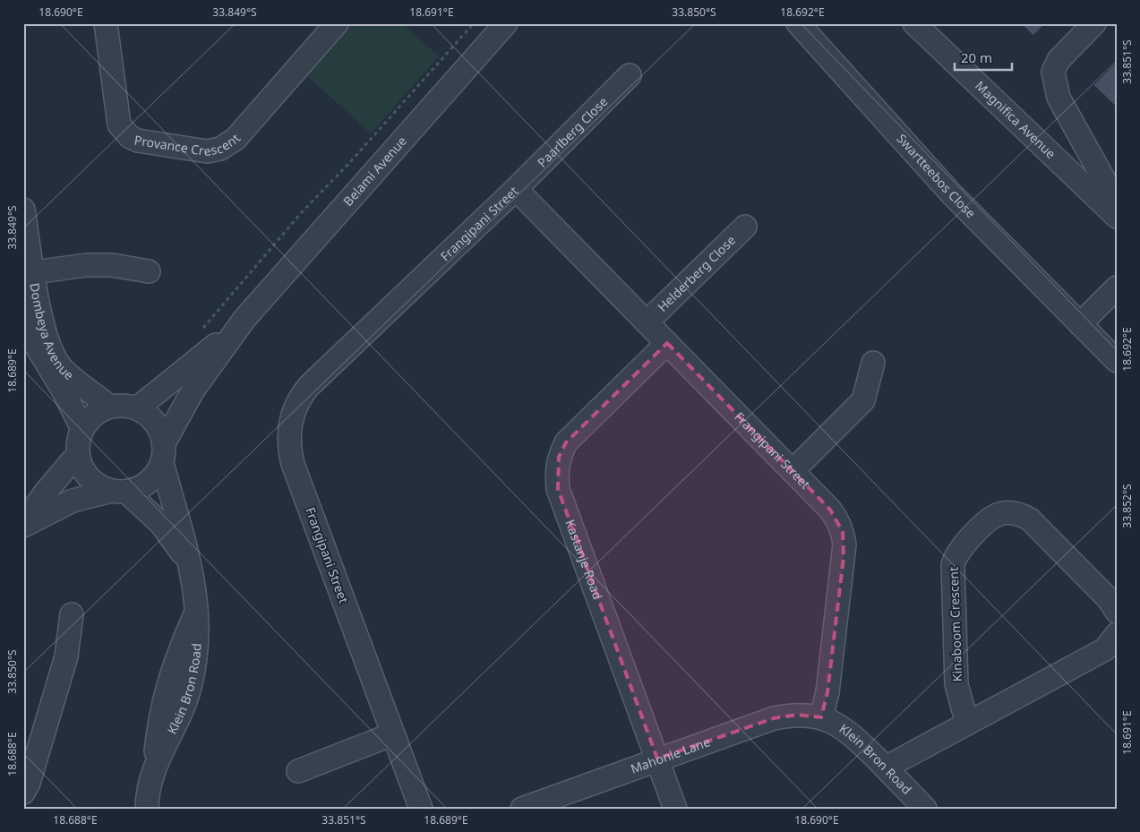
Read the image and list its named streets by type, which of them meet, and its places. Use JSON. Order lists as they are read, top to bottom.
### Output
{
  "streets": {
    "street": [
      "Magnifica Avenue",
      "Paarlberg Close",
      "Provance Crescent",
      "Belami Avenue",
      "Swartteebos Close",
      "Frangipani Street",
      "Helderberg Close",
      "Dombeya Avenue",
      "Kastanje Road",
      "Kinaboom Crescent",
      "Klein Bron Road",
      "Mahonie Lane"
    ]
  },
  "crossings": [
    ["Paarlberg Close", "Frangipani Street"],
    ["Belami Avenue", "Dombeya Avenue"],
    ["Belami Avenue", "Klein Bron Road"],
    ["Frangipani Street", "Helderberg Close"],
    ["Frangipani Street", "Kastanje Road"],
    ["Frangipani Street", "Klein Bron Road"],
    ["Frangipani Street", "Mahonie Lane"],
    ["Dombeya Avenue", "Klein Bron Road"],
    ["Kastanje Road", "Mahonie Lane"],
    ["Klein Bron Road", "Mahonie Lane"]
  ],
  "scale_bar": "20 m",
  "coordinates": [
    "18.690°E",
    "33.849°S",
    "18.691°E",
    "33.850°S",
    "18.692°E",
    "33.851°S",
    "18.689°E",
    "33.852°S",
    "18.688°E"
  ]
}
